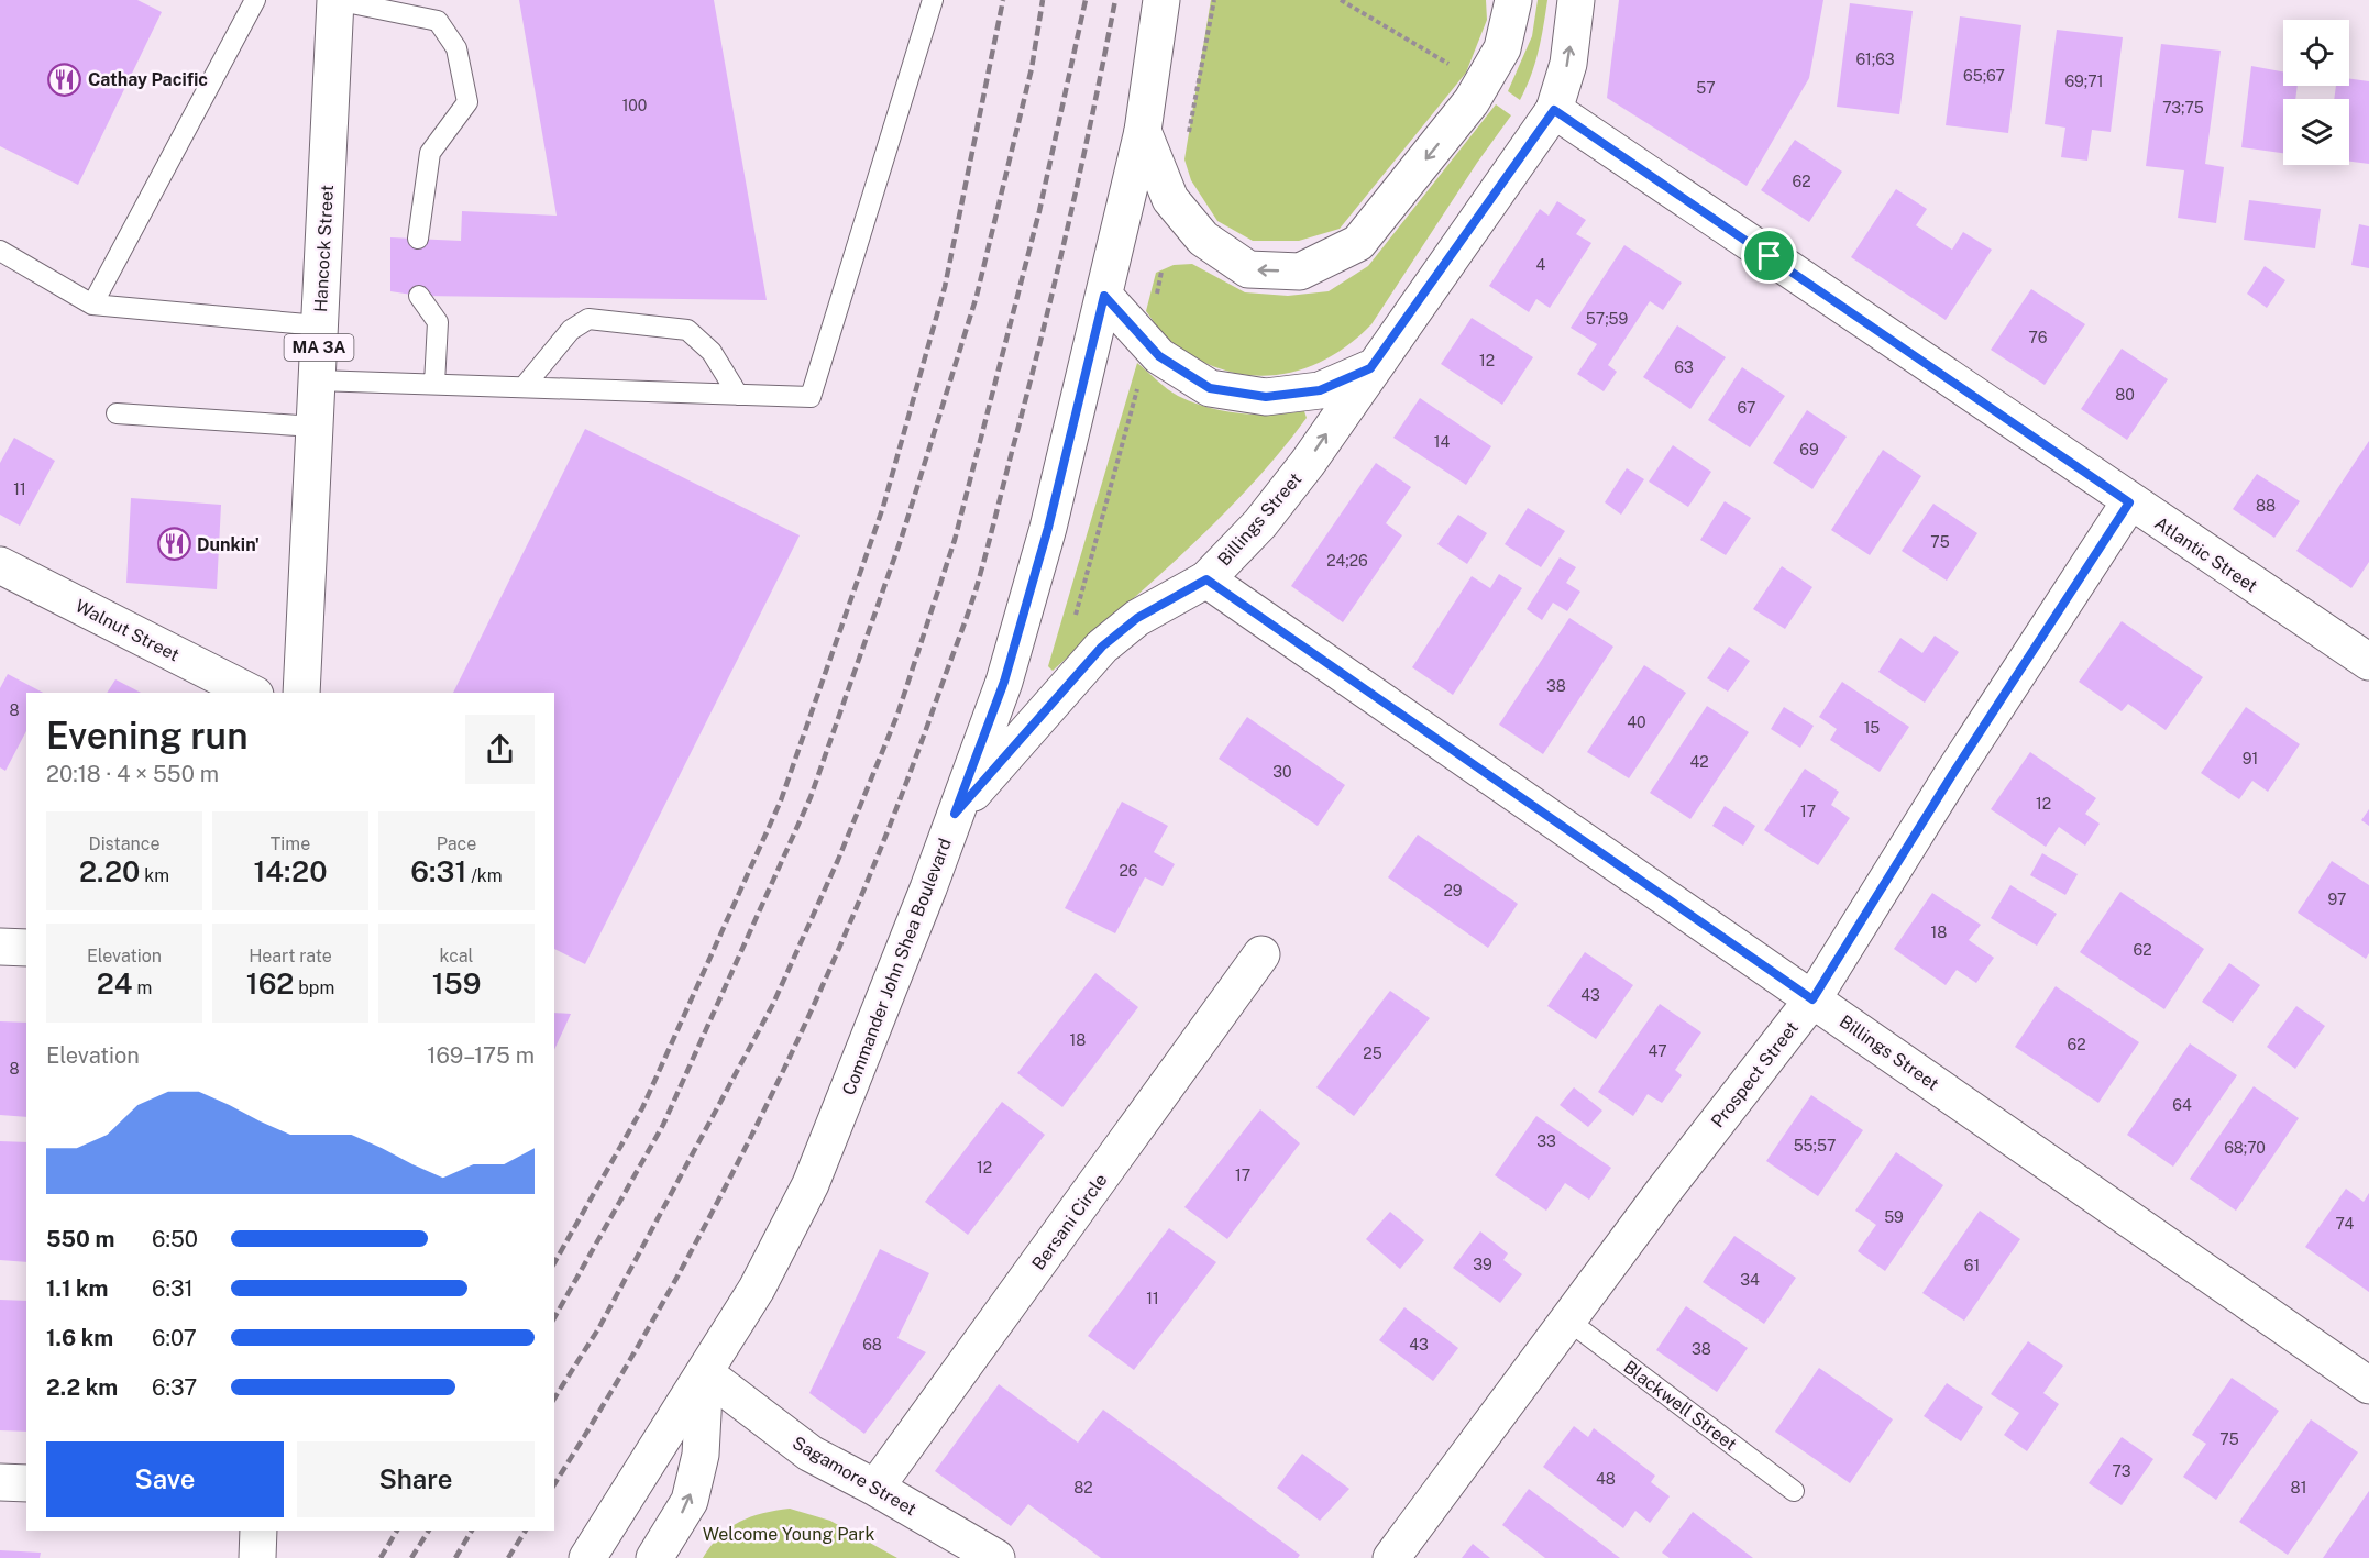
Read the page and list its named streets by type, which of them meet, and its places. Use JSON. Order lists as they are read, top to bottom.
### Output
{
  "streets": {
    "street": [
      "Hancock Street",
      "MA 3A",
      "Billings Street",
      "Atlantic Street",
      "Walnut Street",
      "Commander John Shea Boulevard",
      "Prospect Street",
      "Bersani Circle",
      "Sagamore Street"
    ],
    "lane": ["Blackwell Street"]
  },
  "crossings": [
    ["Billings Street", "Atlantic Street"],
    ["Billings Street", "Prospect Street"],
    ["Atlantic Street", "Prospect Street"],
    ["Commander John Shea Boulevard", "Sagamore Street"],
    ["Prospect Street", "Blackwell Street"],
    ["Bersani Circle", "Sagamore Street"]
  ],
  "parks": ["Welcome Young Park"],
  "places": {
    "restaurant": ["Cathay Pacific", "Dunkin'"]
  },
  "house_numbers": [
    "61;63",
    "65;67",
    "69;71",
    "57",
    "100",
    "73;75",
    "62",
    "4",
    "57;59",
    "76",
    "12",
    "63",
    "80",
    "67",
    "14",
    "69",
    "11",
    "88",
    "75",
    "24;26",
    "38",
    "8",
    "40",
    "15",
    "91",
    "42",
    "30",
    "12",
    "17",
    "26",
    "29",
    "97",
    "18",
    "62",
    "43",
    "18",
    "62",
    "47",
    "25",
    "8",
    "64",
    "33",
    "55;57",
    "68;70",
    "12",
    "17",
    "59",
    "74",
    "39",
    "61",
    "34",
    "11",
    "68",
    "43",
    "38",
    "75",
    "73",
    "48",
    "82",
    "81"
  ],
  "page": {
    "heading": ["Evening run", "20:18 · 4 × 550 m"],
    "stats": [
      ["Distance", "2.20 km"],
      ["Time", "14:20"],
      ["Pace", "6:31 /km"],
      ["Elevation", "24 m"],
      ["Heart rate", "162 bpm"],
      ["kcal", "159"]
    ],
    "chart": ["Elevation", "169–175 m"],
    "list": [
      {
        "name": "550 m",
        "note": "6:50"
      },
      {
        "name": "1.1 km",
        "note": "6:31"
      },
      {
        "name": "1.6 km",
        "note": "6:07"
      },
      {
        "name": "2.2 km",
        "note": "6:37"
      }
    ],
    "buttons": ["Save", "Share"]
  }
}
